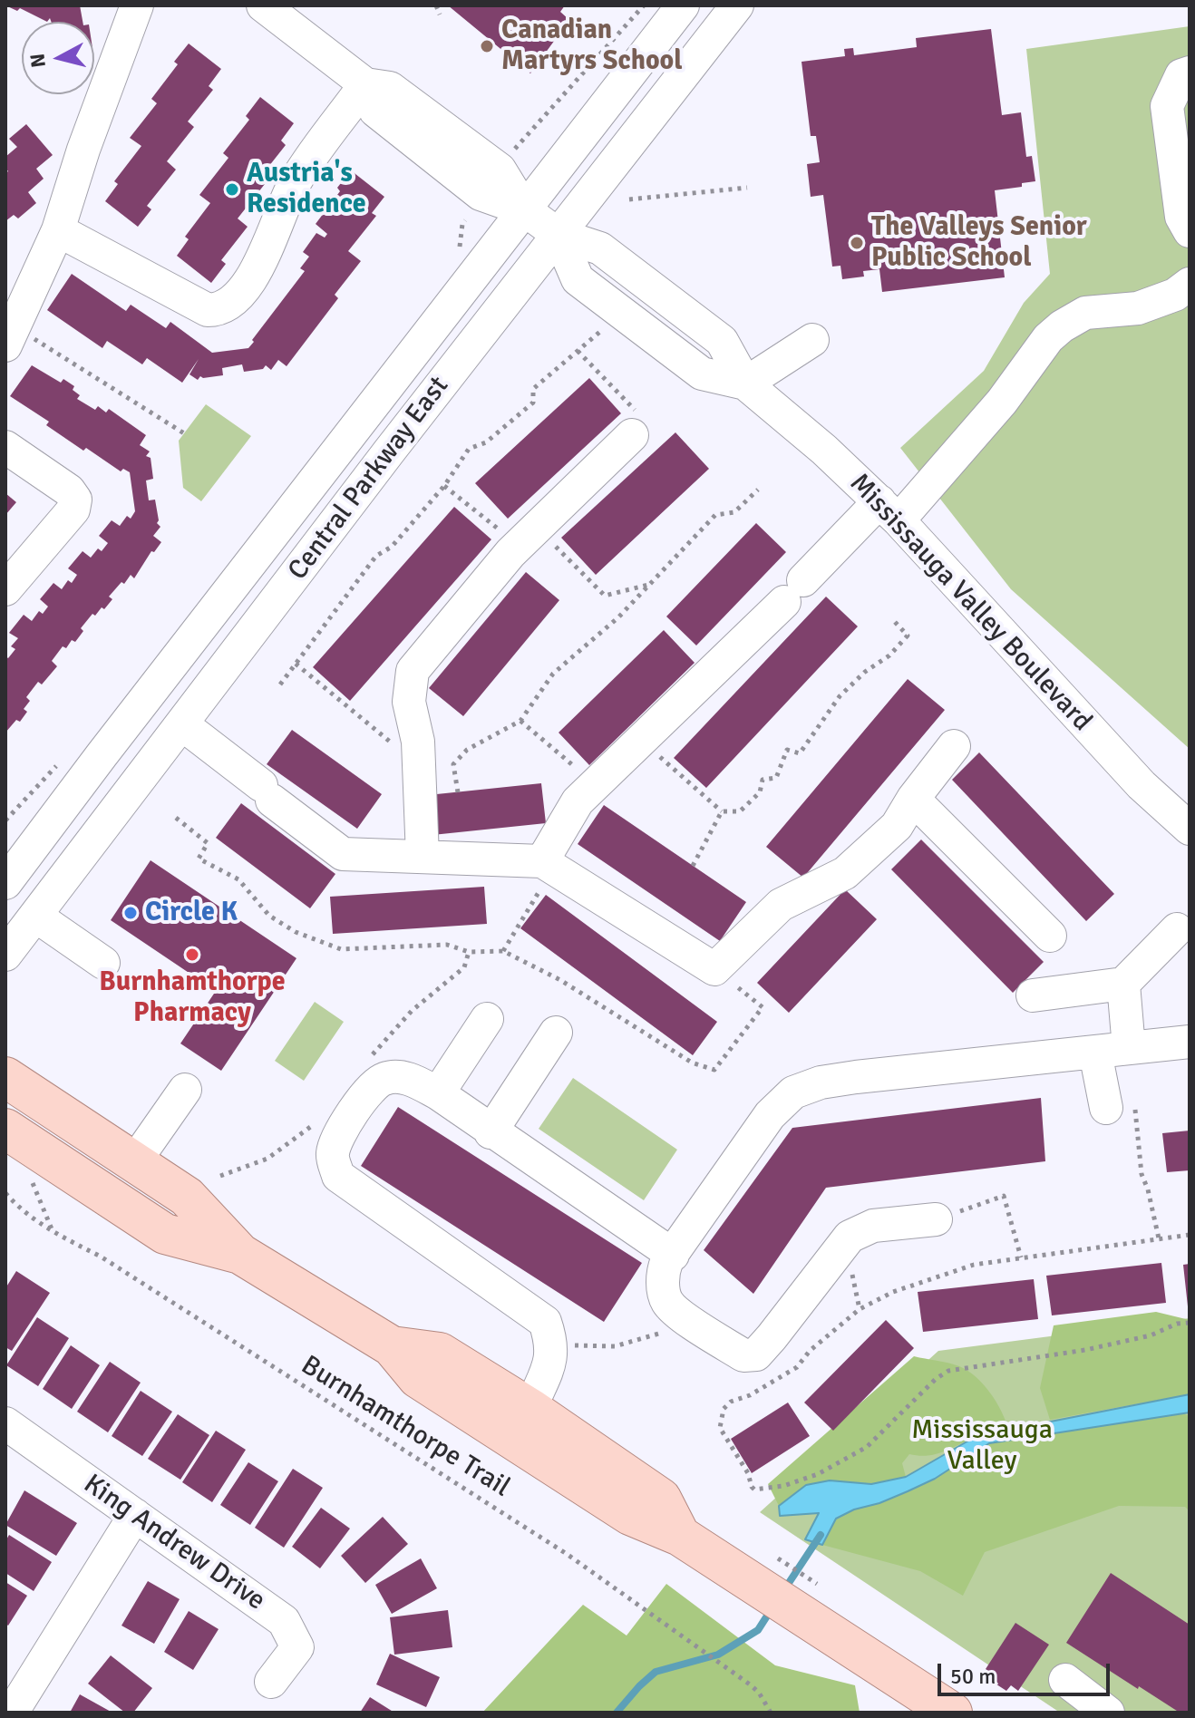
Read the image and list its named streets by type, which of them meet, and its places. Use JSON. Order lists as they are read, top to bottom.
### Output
{
  "streets": {
    "street": ["Central Parkway East", "Mississauga Valley Boulevard", "King Andrew Drive"],
    "path": ["Burnhamthorpe Trail"]
  },
  "crossings": [
    ["Central Parkway East", "Mississauga Valley Boulevard"]
  ],
  "parks": ["Mississauga Valley"],
  "places": [
    "Canadian Martyrs School",
    "Austria's Residence",
    "The Valleys Senior Public School",
    "Circle K",
    "Burnhamthorpe Pharmacy"
  ],
  "scale_bar": "50 m",
  "north": "left"
}
